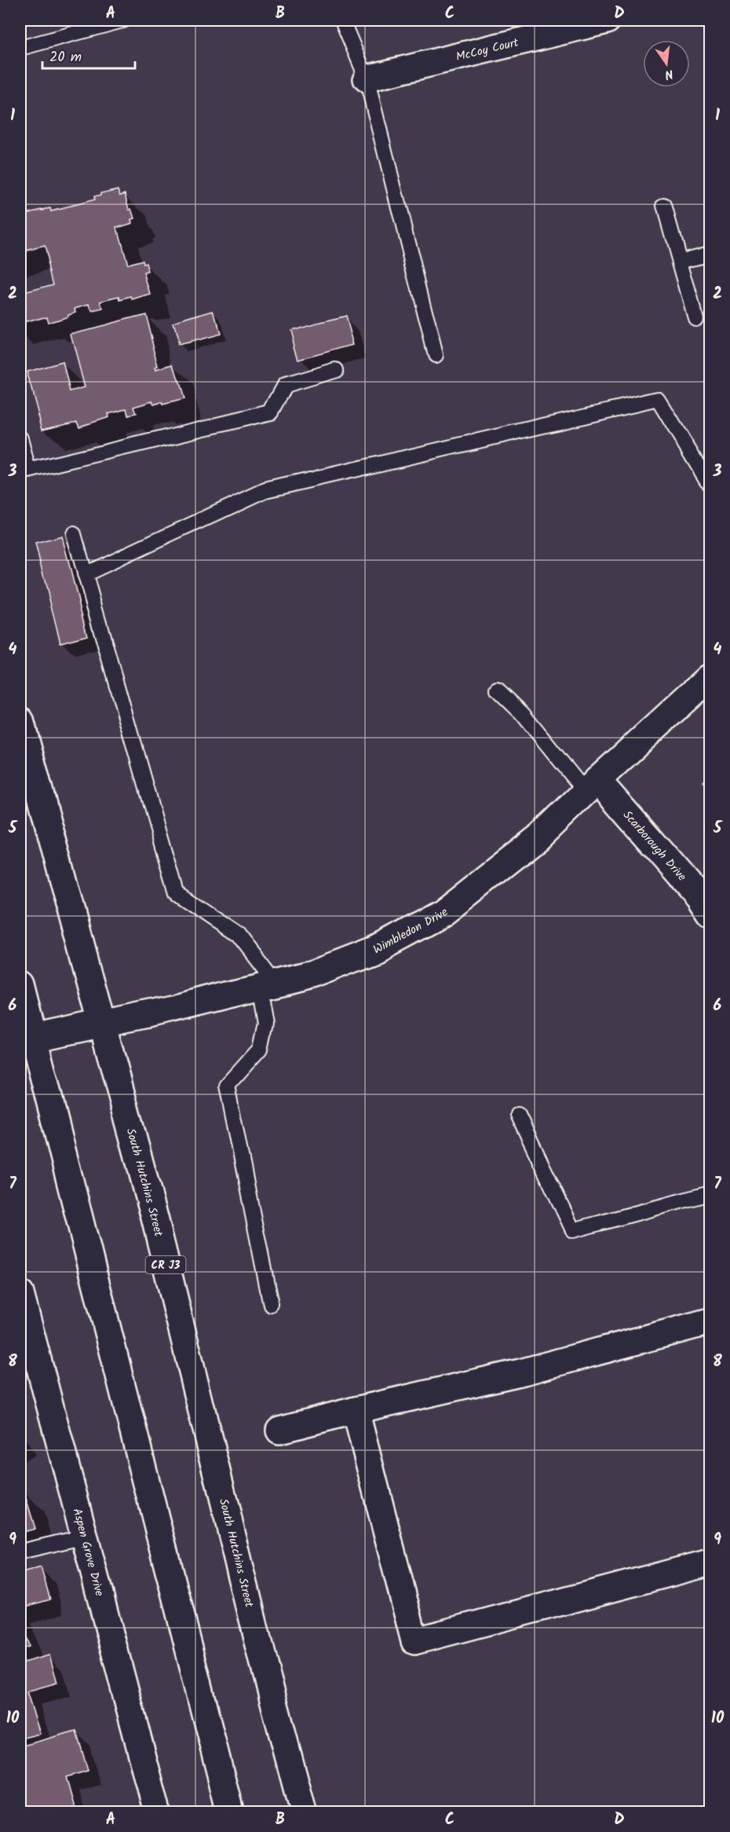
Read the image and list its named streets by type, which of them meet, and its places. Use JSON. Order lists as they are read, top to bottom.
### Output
{
  "streets": {
    "street": [
      "McCoy Court",
      "Scarborough Drive",
      "Wimbledon Drive",
      "South Hutchins Street",
      "CR J3",
      "Aspen Grove Drive"
    ]
  },
  "crossings": [
    ["Scarborough Drive", "Wimbledon Drive"],
    ["Wimbledon Drive", "South Hutchins Street"]
  ],
  "scale_bar": "20 m",
  "north": "bottom",
  "grid": {
    "columns": [
      "A",
      "B",
      "C",
      "D"
    ],
    "rows": [
      "1",
      "2",
      "3",
      "4",
      "5",
      "6",
      "7",
      "8",
      "9",
      "10"
    ]
  }
}
